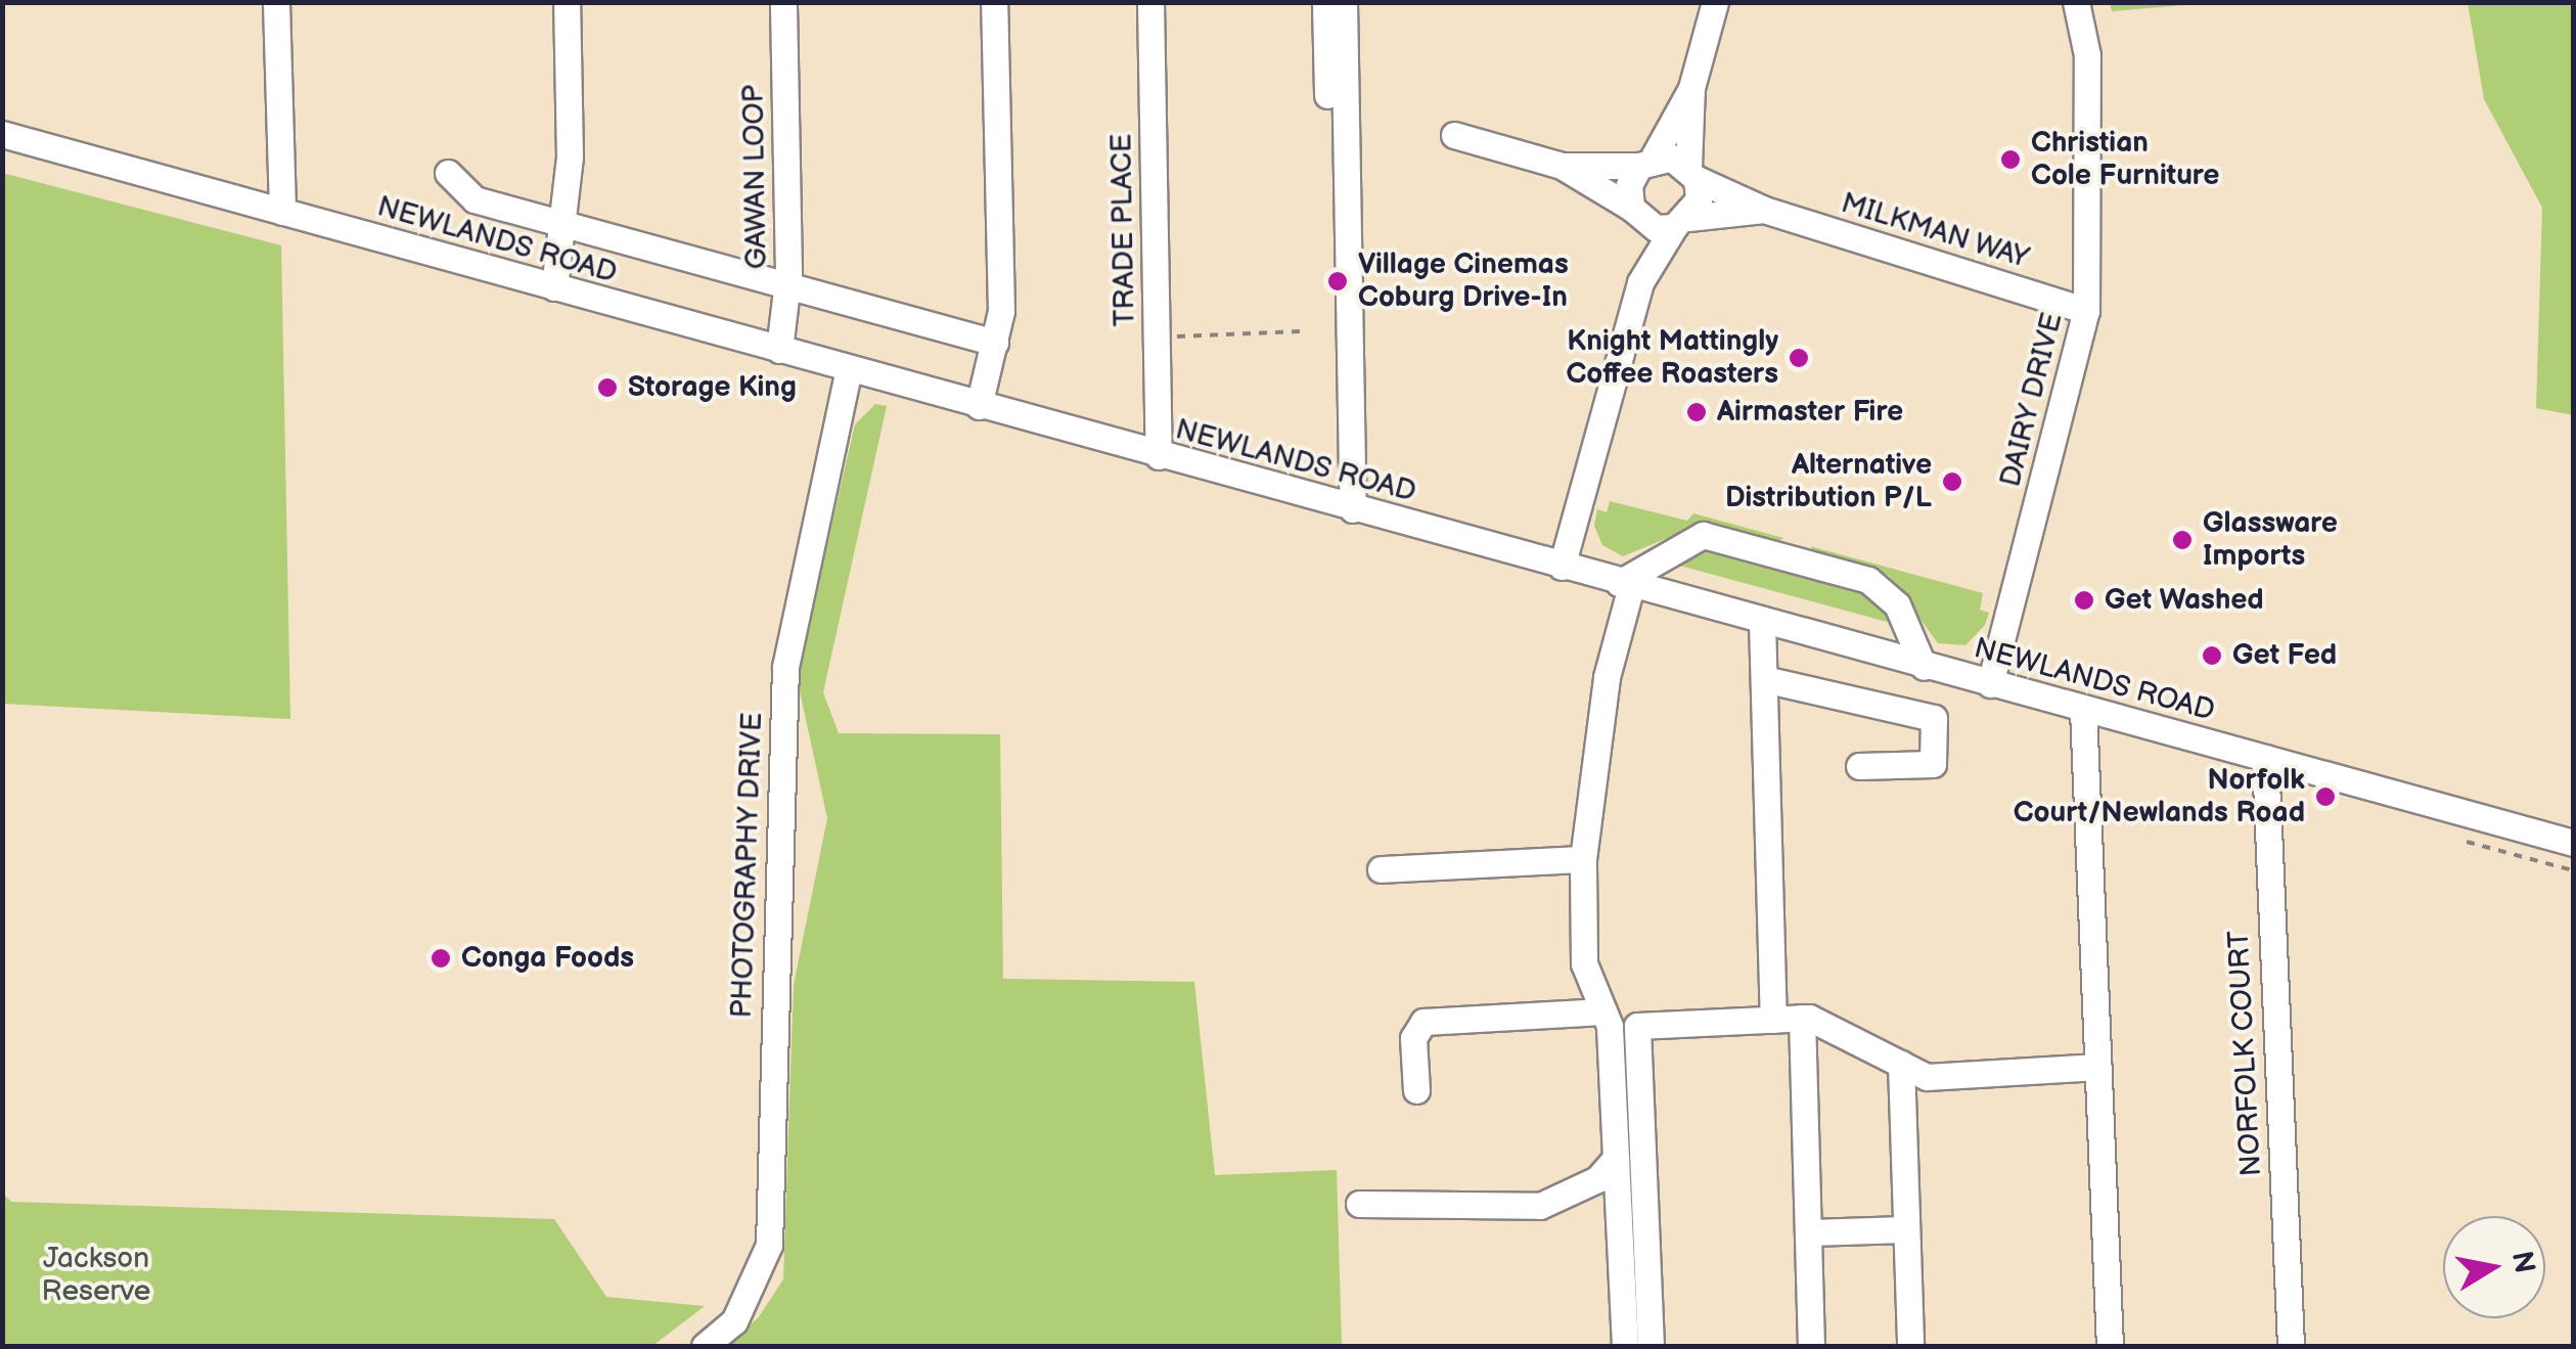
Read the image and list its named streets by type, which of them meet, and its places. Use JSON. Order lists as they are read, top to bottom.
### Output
{
  "streets": {
    "street": [
      "GAWAN LOOP",
      "TRADE PLACE",
      "MILKMAN WAY",
      "NEWLANDS ROAD",
      "DAIRY DRIVE",
      "PHOTOGRAPHY DRIVE",
      "NORFOLK COURT"
    ]
  },
  "crossings": [
    ["GAWAN LOOP", "NEWLANDS ROAD"],
    ["TRADE PLACE", "NEWLANDS ROAD"],
    ["MILKMAN WAY", "DAIRY DRIVE"],
    ["NEWLANDS ROAD", "DAIRY DRIVE"],
    ["NEWLANDS ROAD", "PHOTOGRAPHY DRIVE"],
    ["NEWLANDS ROAD", "NORFOLK COURT"]
  ],
  "parks": ["Jackson Reserve"],
  "places": [
    "Christian Cole Furniture",
    "Village Cinemas Coburg Drive-In",
    "Knight Mattingly Coffee Roasters",
    "Storage King",
    "Airmaster Fire",
    "Alternative Distribution P/L",
    "Glassware Imports",
    "Get Washed",
    "Get Fed",
    "Norfolk Court/Newlands Road",
    "Conga Foods"
  ],
  "north": "right"
}
